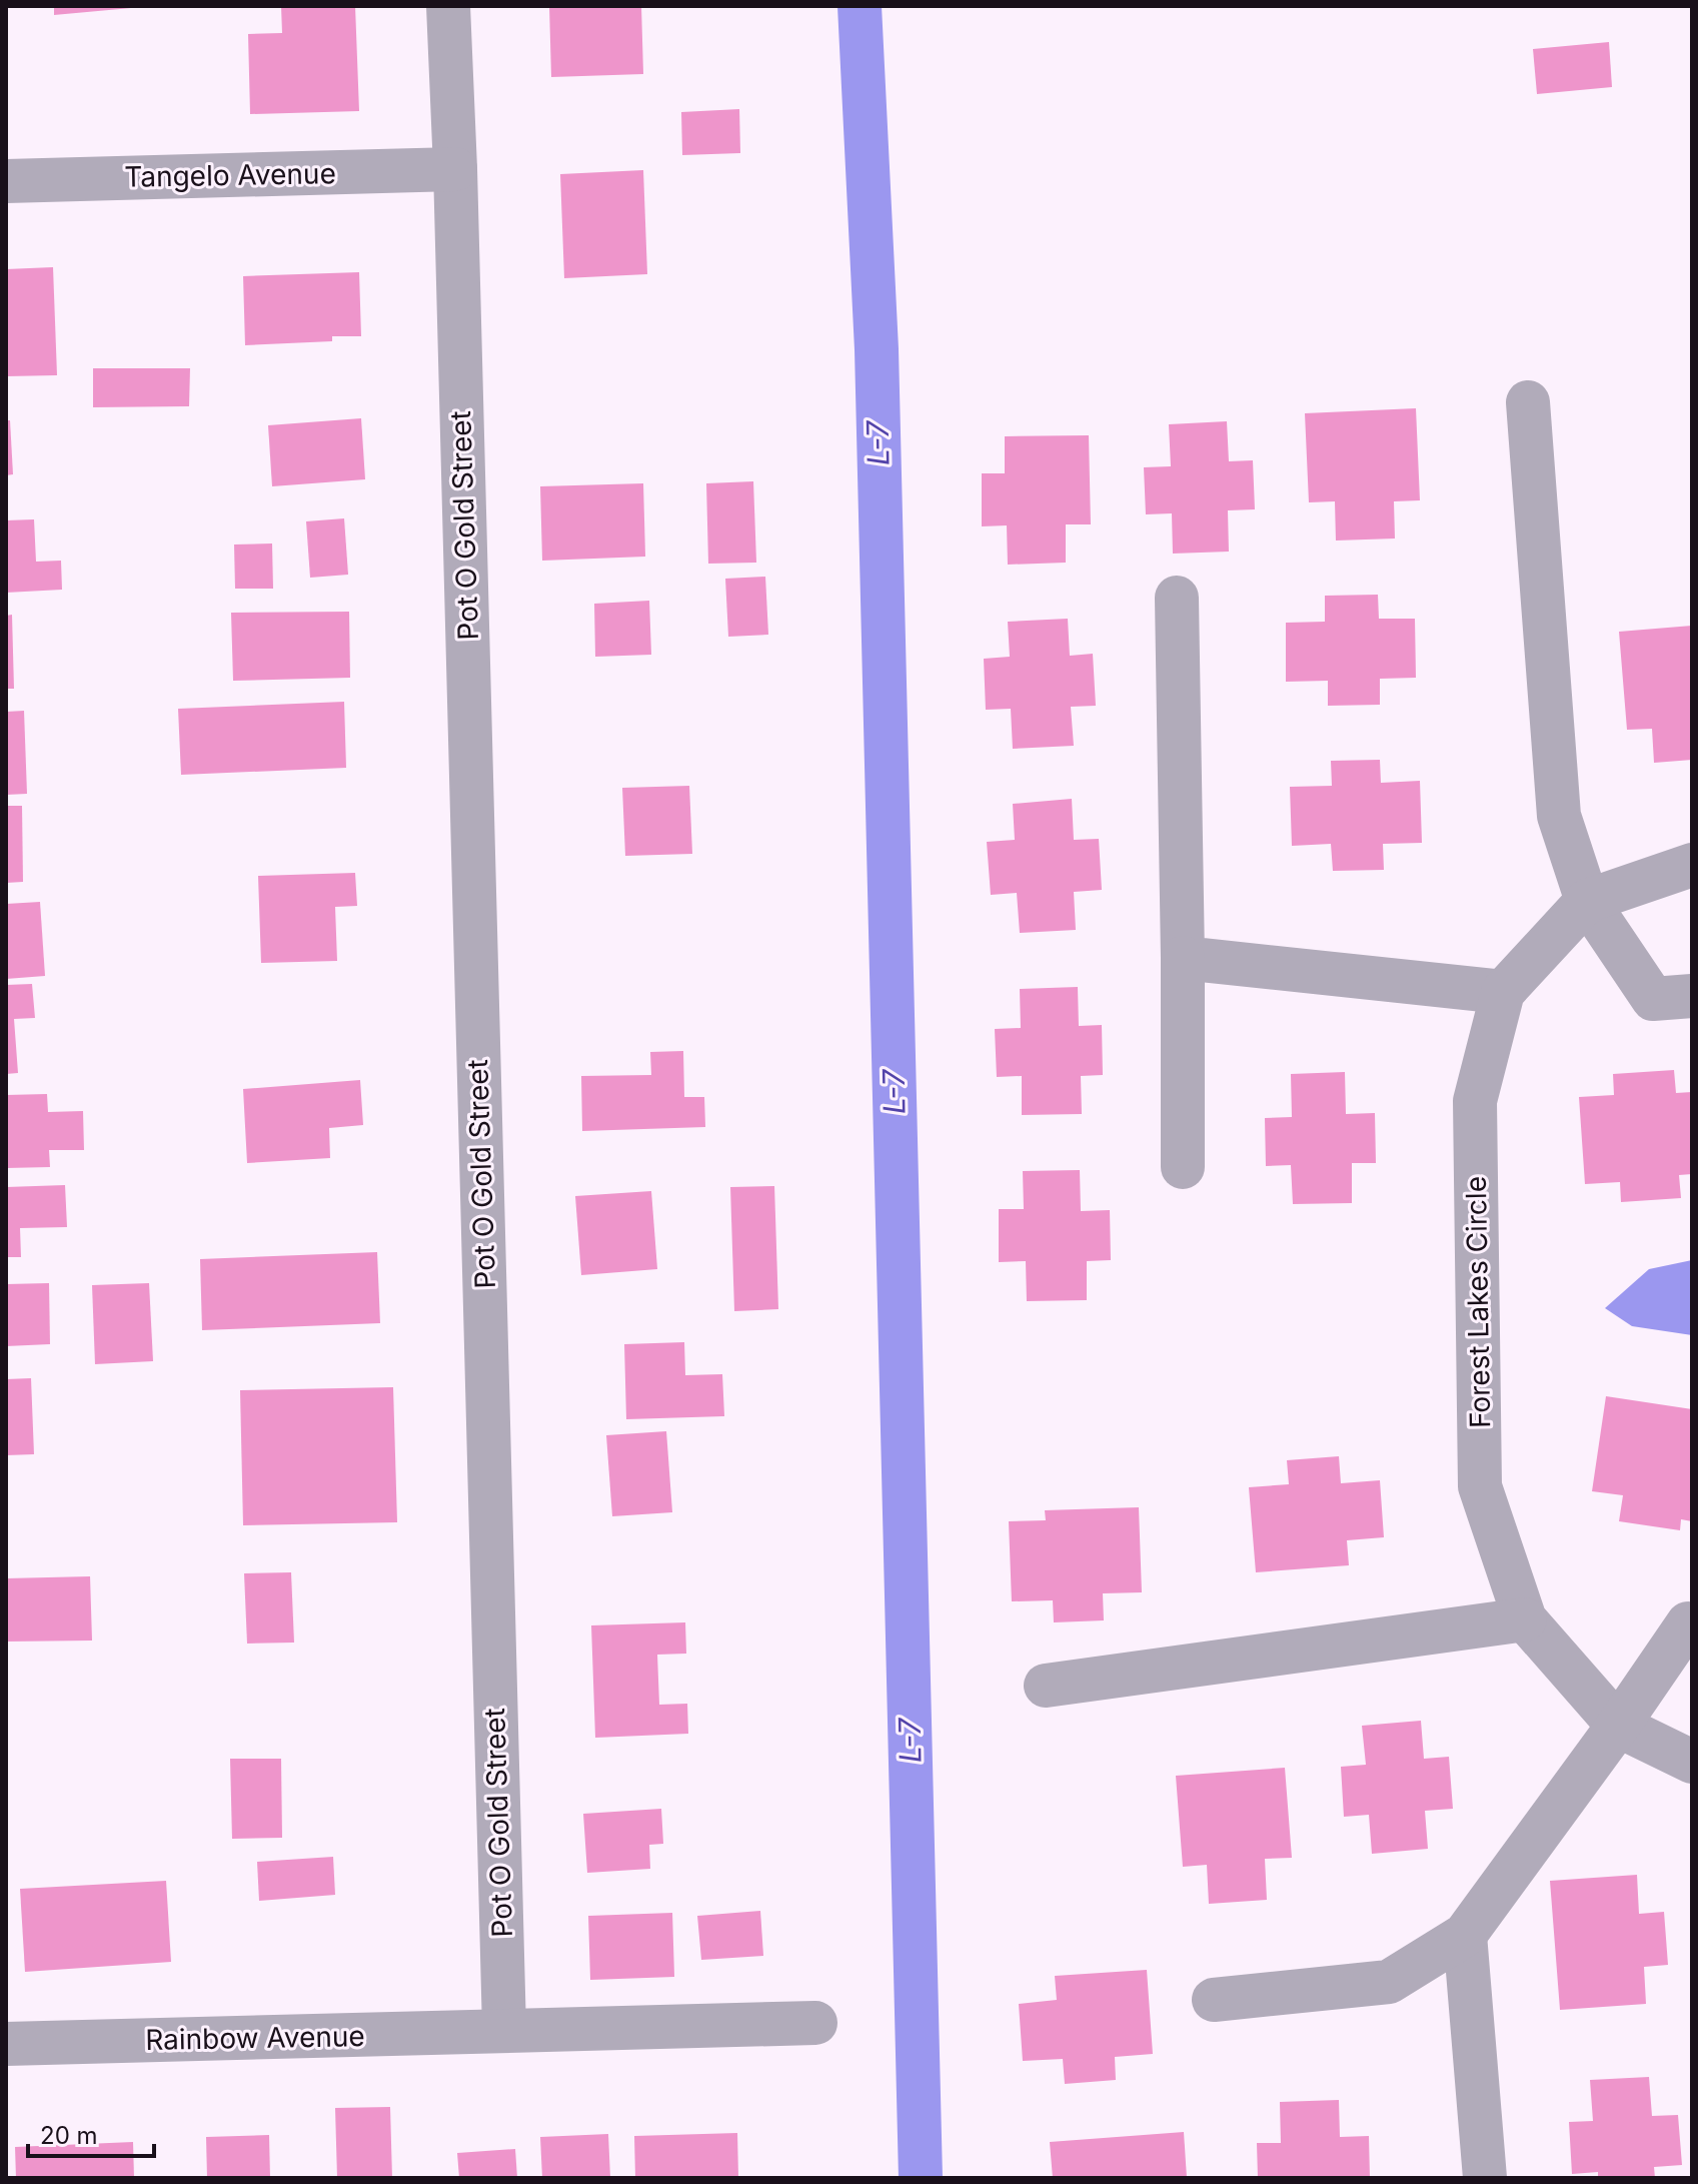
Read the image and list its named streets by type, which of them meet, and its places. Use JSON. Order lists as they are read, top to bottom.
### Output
{
  "streets": {
    "street": [
      "Tangelo Avenue",
      "Pot O Gold Street",
      "Forest Lakes Circle",
      "Rainbow Avenue"
    ]
  },
  "crossings": [
    ["Tangelo Avenue", "Pot O Gold Street"],
    ["Pot O Gold Street", "Rainbow Avenue"]
  ],
  "water": ["L-7"],
  "scale_bar": "20 m"
}
